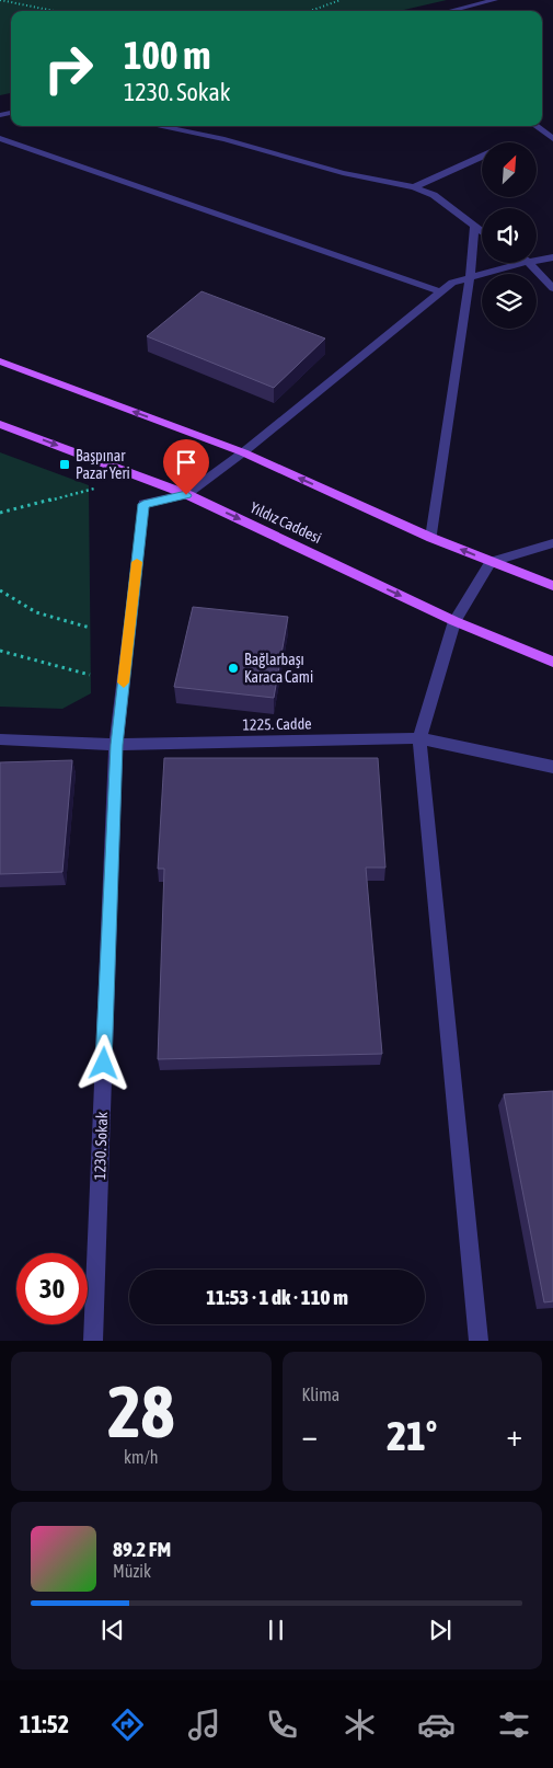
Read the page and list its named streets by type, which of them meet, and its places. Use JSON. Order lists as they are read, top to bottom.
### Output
{
  "streets": {
    "main road": ["Yıldız Caddesi"],
    "street": ["1225. Cadde", "1230. Sokak"]
  },
  "crossings": [
    ["Yıldız Caddesi", "1230. Sokak"],
    ["1225. Cadde", "1230. Sokak"]
  ],
  "places": {
    "transit": ["Başpınar Pazar Yeri"],
    "other": ["Bağlarbaşı Karaca Cami"]
  },
  "north": "top right",
  "page": {
    "turn": ["100 m", "1230. Sokak"],
    "limit": "30",
    "trip": "11:53 · 1 dk · 110 m",
    "tile": [
      ["28", "km/h"],
      "Klima"
    ],
    "heat": ["−", "21°", "+"],
    "song": ["89.2 FM", "Müzik"],
    "tabs": "11:52"
  }
}
